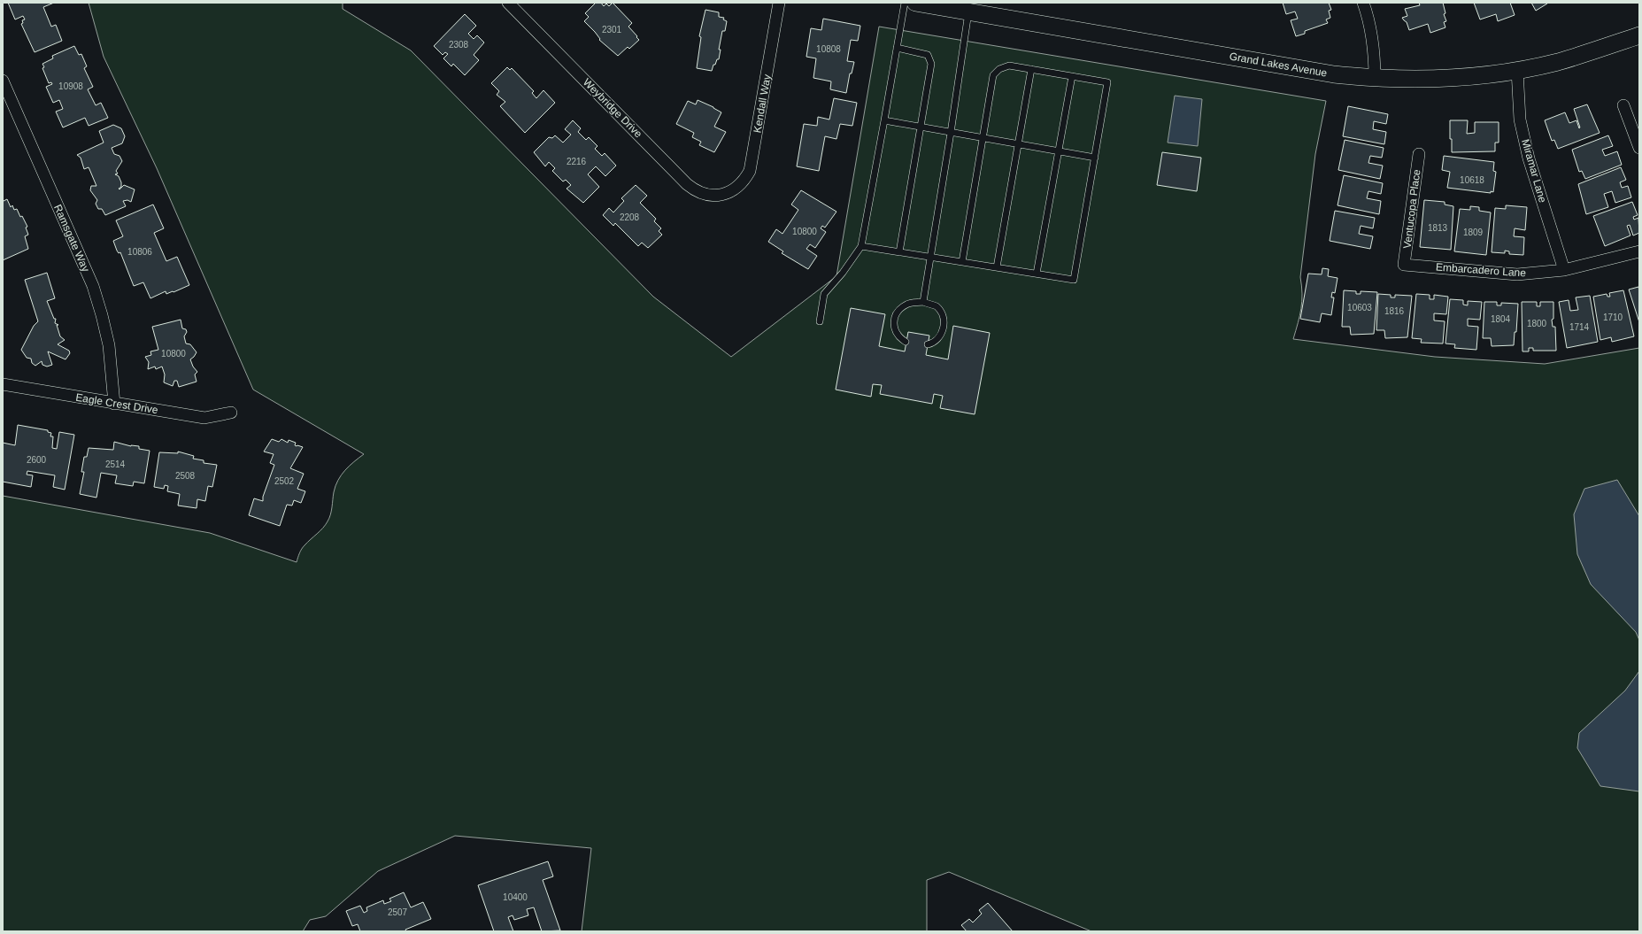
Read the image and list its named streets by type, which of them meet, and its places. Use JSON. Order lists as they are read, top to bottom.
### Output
{
  "streets": {
    "street": [
      "Grand Lakes Avenue",
      "Kendall Way",
      "Weybridge Drive",
      "Miramar Lane",
      "Ventucopa Place",
      "Ramsgate Way",
      "Embarcadero Lane",
      "Eagle Crest Drive"
    ]
  },
  "crossings": [
    ["Grand Lakes Avenue", "Miramar Lane"],
    ["Kendall Way", "Weybridge Drive"],
    ["Miramar Lane", "Embarcadero Lane"],
    ["Ventucopa Place", "Embarcadero Lane"],
    ["Ramsgate Way", "Eagle Crest Drive"]
  ],
  "house_numbers": [
    "2301",
    "2308",
    "10808",
    "10908",
    "2216",
    "10618",
    "2208",
    "1813",
    "10800",
    "1809",
    "10806",
    "10603",
    "1816",
    "1710",
    "1804",
    "1800",
    "1714",
    "10800",
    "2600",
    "2514",
    "2508",
    "2502",
    "10400",
    "2507"
  ]
}
